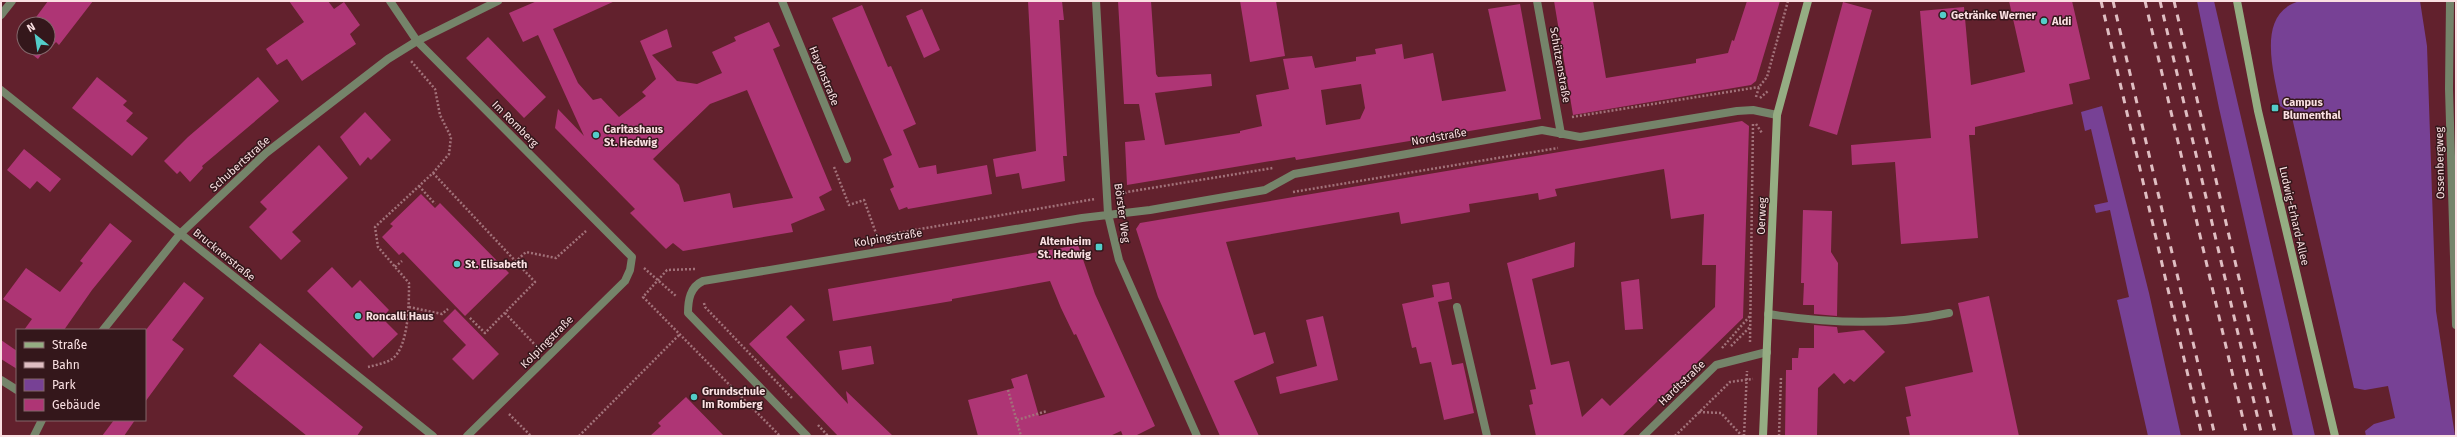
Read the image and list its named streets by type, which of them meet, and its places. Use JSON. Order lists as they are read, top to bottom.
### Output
{
  "streets": {
    "main road": ["Oerweg", "Ludwig-Erhard-Allee"],
    "street": [
      "Schützenstraße",
      "Haydnstraße",
      "Im Romberg",
      "Nordstraße",
      "Ossenbergweg",
      "Schubertstraße",
      "Börster Weg",
      "Kolpingstraße",
      "Brucknerstraße",
      "Hardtstraße"
    ]
  },
  "crossings": [
    ["Schützenstraße", "Nordstraße"],
    ["Im Romberg", "Schubertstraße"],
    ["Im Romberg", "Kolpingstraße"],
    ["Nordstraße", "Börster Weg"],
    ["Nordstraße", "Oerweg"],
    ["Nordstraße", "Kolpingstraße"],
    ["Schubertstraße", "Brucknerstraße"],
    ["Börster Weg", "Kolpingstraße"],
    ["Oerweg", "Hardtstraße"]
  ],
  "places": {
    "other": [
      "Getränke Werner",
      "Aldi",
      "Caritashaus St. Hedwig",
      "St. Elisabeth",
      "Roncalli Haus",
      "Grundschule Im Romberg"
    ],
    "transit": ["Campus Blumenthal", "Altenheim St. Hedwig"]
  },
  "legend": [
    "Straße",
    "Bahn",
    "Park",
    "Gebäude"
  ],
  "north": "top left"
}
